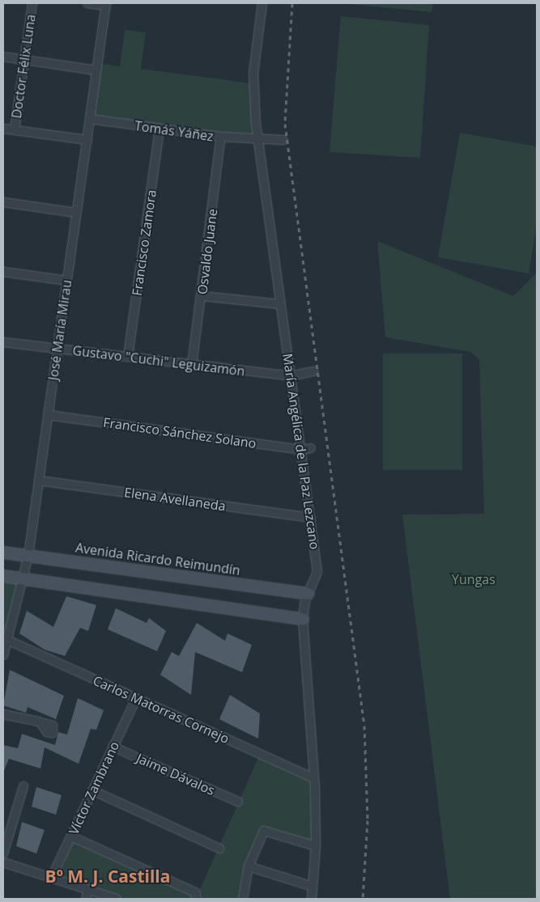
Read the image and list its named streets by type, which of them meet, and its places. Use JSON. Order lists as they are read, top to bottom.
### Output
{
  "streets": {
    "street": [
      "Doctor Félix Luna",
      "Tomás Yáñez",
      "Francisco Zamora",
      "Osvaldo Juane",
      "José María Mirau",
      "Gustavo \"Cuchi\" Leguizamón",
      "Francisco Sánchez Solano",
      "María Angélica de la Paz Lezcano",
      "Elena Avellaneda",
      "Avenida Ricardo Reimundín",
      "Carlos Matorras Cornejo",
      "Jaime Dávalos",
      "Víctor Zambrano"
    ]
  },
  "crossings": [
    ["Tomás Yáñez", "Francisco Zamora"],
    ["Tomás Yáñez", "Osvaldo Juane"],
    ["Tomás Yáñez", "José María Mirau"],
    ["Tomás Yáñez", "María Angélica de la Paz Lezcano"],
    ["Francisco Zamora", "Gustavo \"Cuchi\" Leguizamón"],
    ["Osvaldo Juane", "Gustavo \"Cuchi\" Leguizamón"],
    ["José María Mirau", "Gustavo \"Cuchi\" Leguizamón"],
    ["José María Mirau", "Francisco Sánchez Solano"],
    ["José María Mirau", "Elena Avellaneda"],
    ["José María Mirau", "Avenida Ricardo Reimundín"],
    ["José María Mirau", "Carlos Matorras Cornejo"],
    ["Gustavo \"Cuchi\" Leguizamón", "María Angélica de la Paz Lezcano"],
    ["Francisco Sánchez Solano", "María Angélica de la Paz Lezcano"],
    ["María Angélica de la Paz Lezcano", "Elena Avellaneda"],
    ["María Angélica de la Paz Lezcano", "Avenida Ricardo Reimundín"],
    ["María Angélica de la Paz Lezcano", "Carlos Matorras Cornejo"],
    ["Carlos Matorras Cornejo", "Víctor Zambrano"],
    ["Jaime Dávalos", "Víctor Zambrano"]
  ],
  "districts": ["Bº M. J. Castilla"],
  "parks": ["Yungas"]
}
